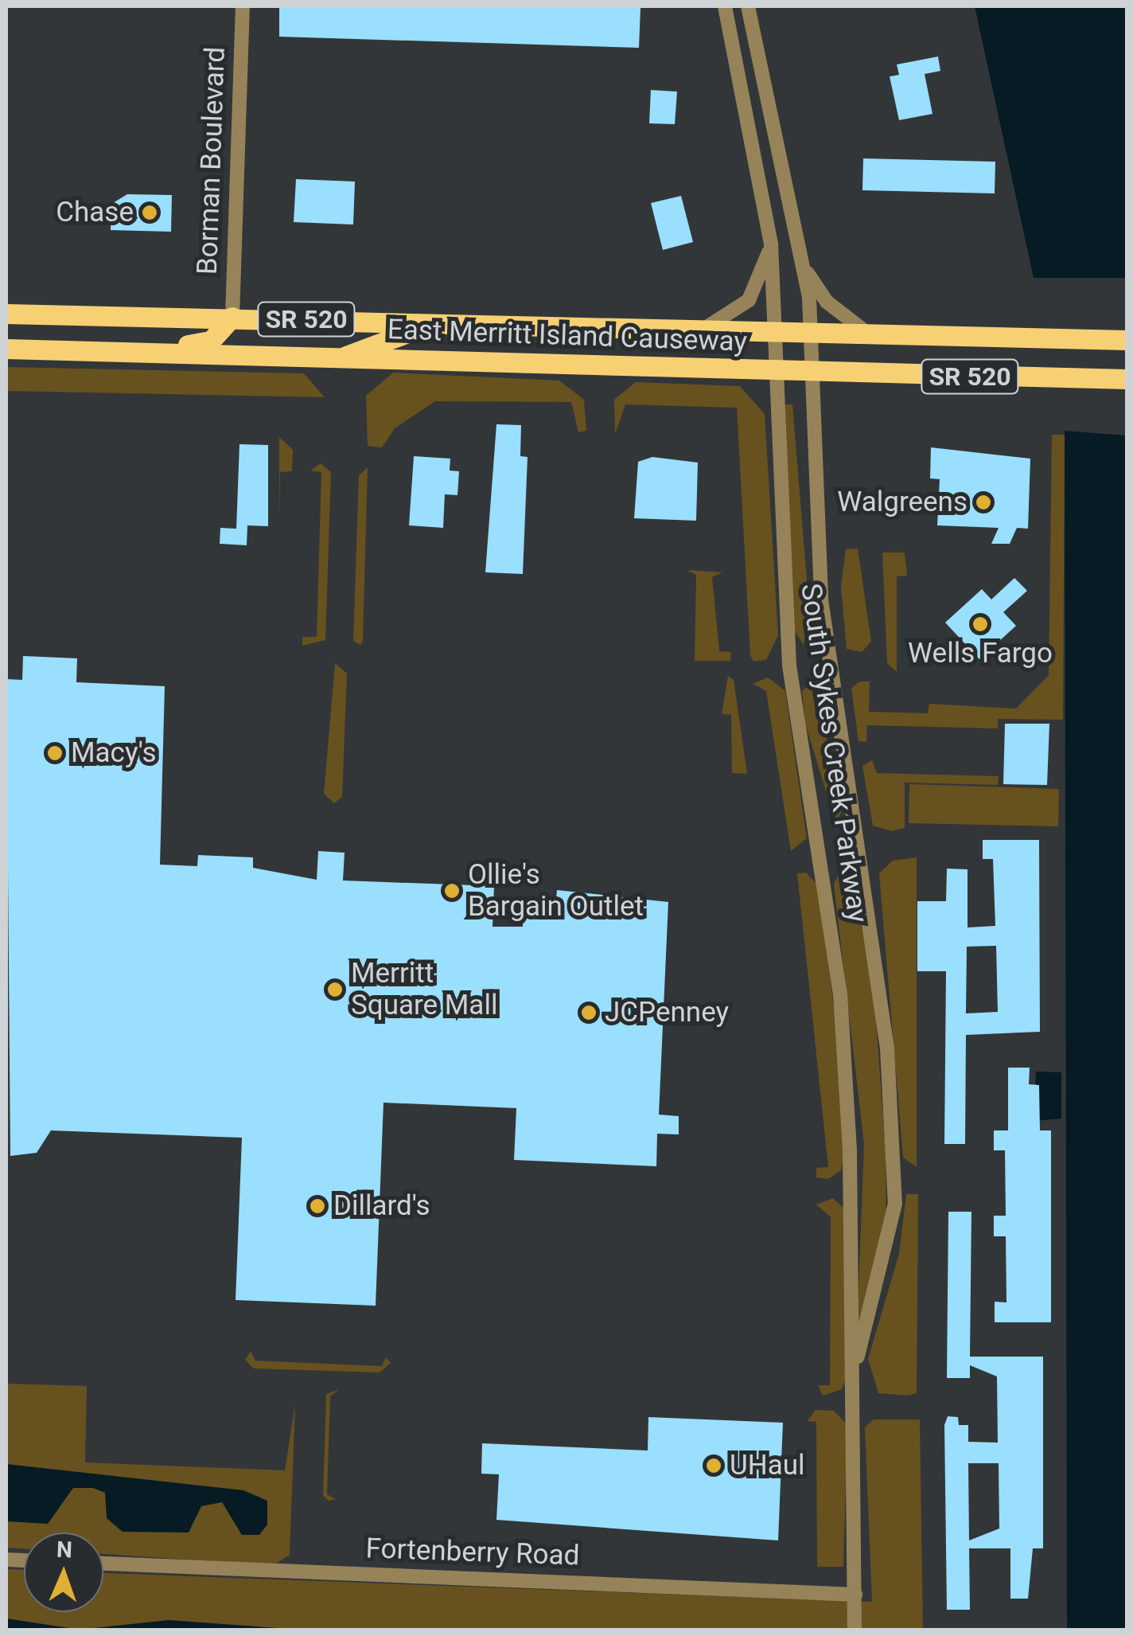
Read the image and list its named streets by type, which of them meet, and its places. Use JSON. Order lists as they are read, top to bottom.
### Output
{
  "streets": {
    "main road": ["SR 520", "East Merritt Island Causeway"],
    "street": ["Borman Boulevard", "South Sykes Creek Parkway", "Fortenberry Road"]
  },
  "crossings": [
    ["Borman Boulevard", "East Merritt Island Causeway"],
    ["East Merritt Island Causeway", "South Sykes Creek Parkway"],
    ["South Sykes Creek Parkway", "Fortenberry Road"]
  ],
  "places": [
    "Chase",
    "Walgreens",
    "Wells Fargo",
    "Macy's",
    "Ollie's Bargain Outlet",
    "Merritt Square Mall",
    "JCPenney",
    "Dillard's",
    "UHaul"
  ],
  "north": "top"
}
